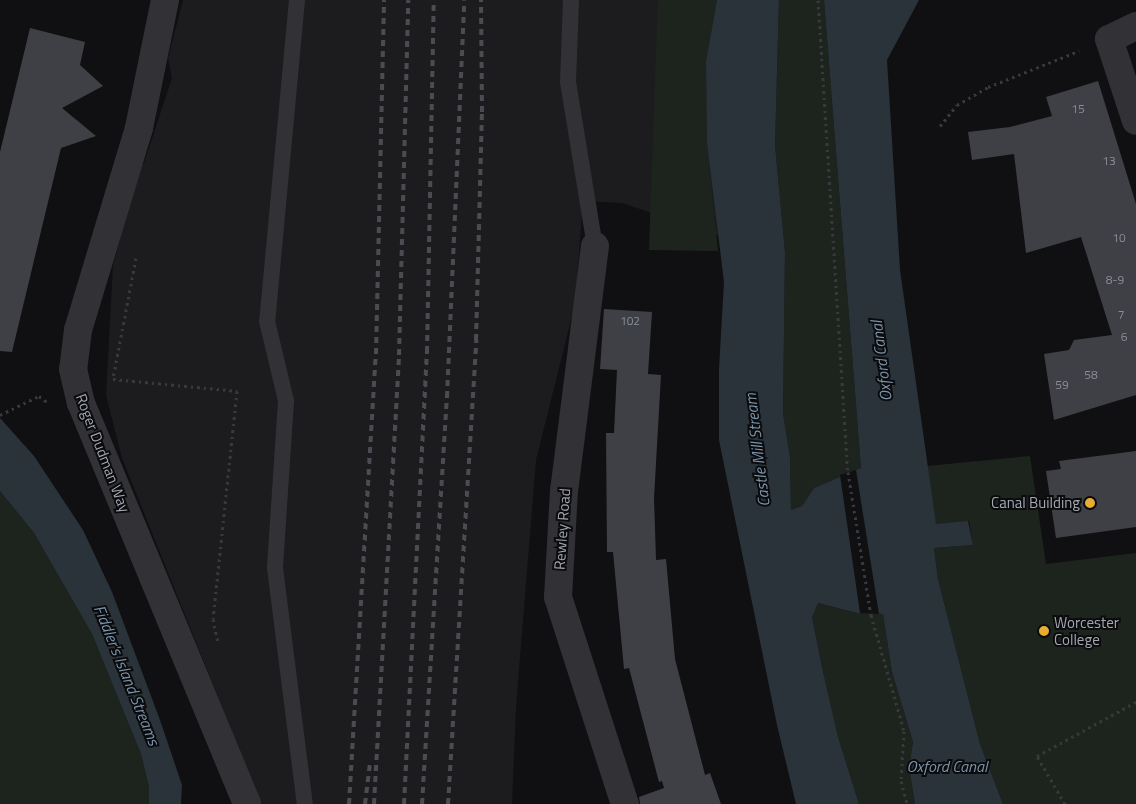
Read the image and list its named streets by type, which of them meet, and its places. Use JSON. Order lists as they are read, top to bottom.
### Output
{
  "streets": {
    "street": ["Roger Dudman Way", "Rewley Road"]
  },
  "water": ["Oxford Canal", "Castle Mill Stream", "Fiddler's Island Streams"],
  "places": ["Canal Building", "Worcester College"],
  "house_numbers": [
    "15",
    "13",
    "10",
    "8-9",
    "7",
    "102",
    "6",
    "58",
    "59"
  ]
}
